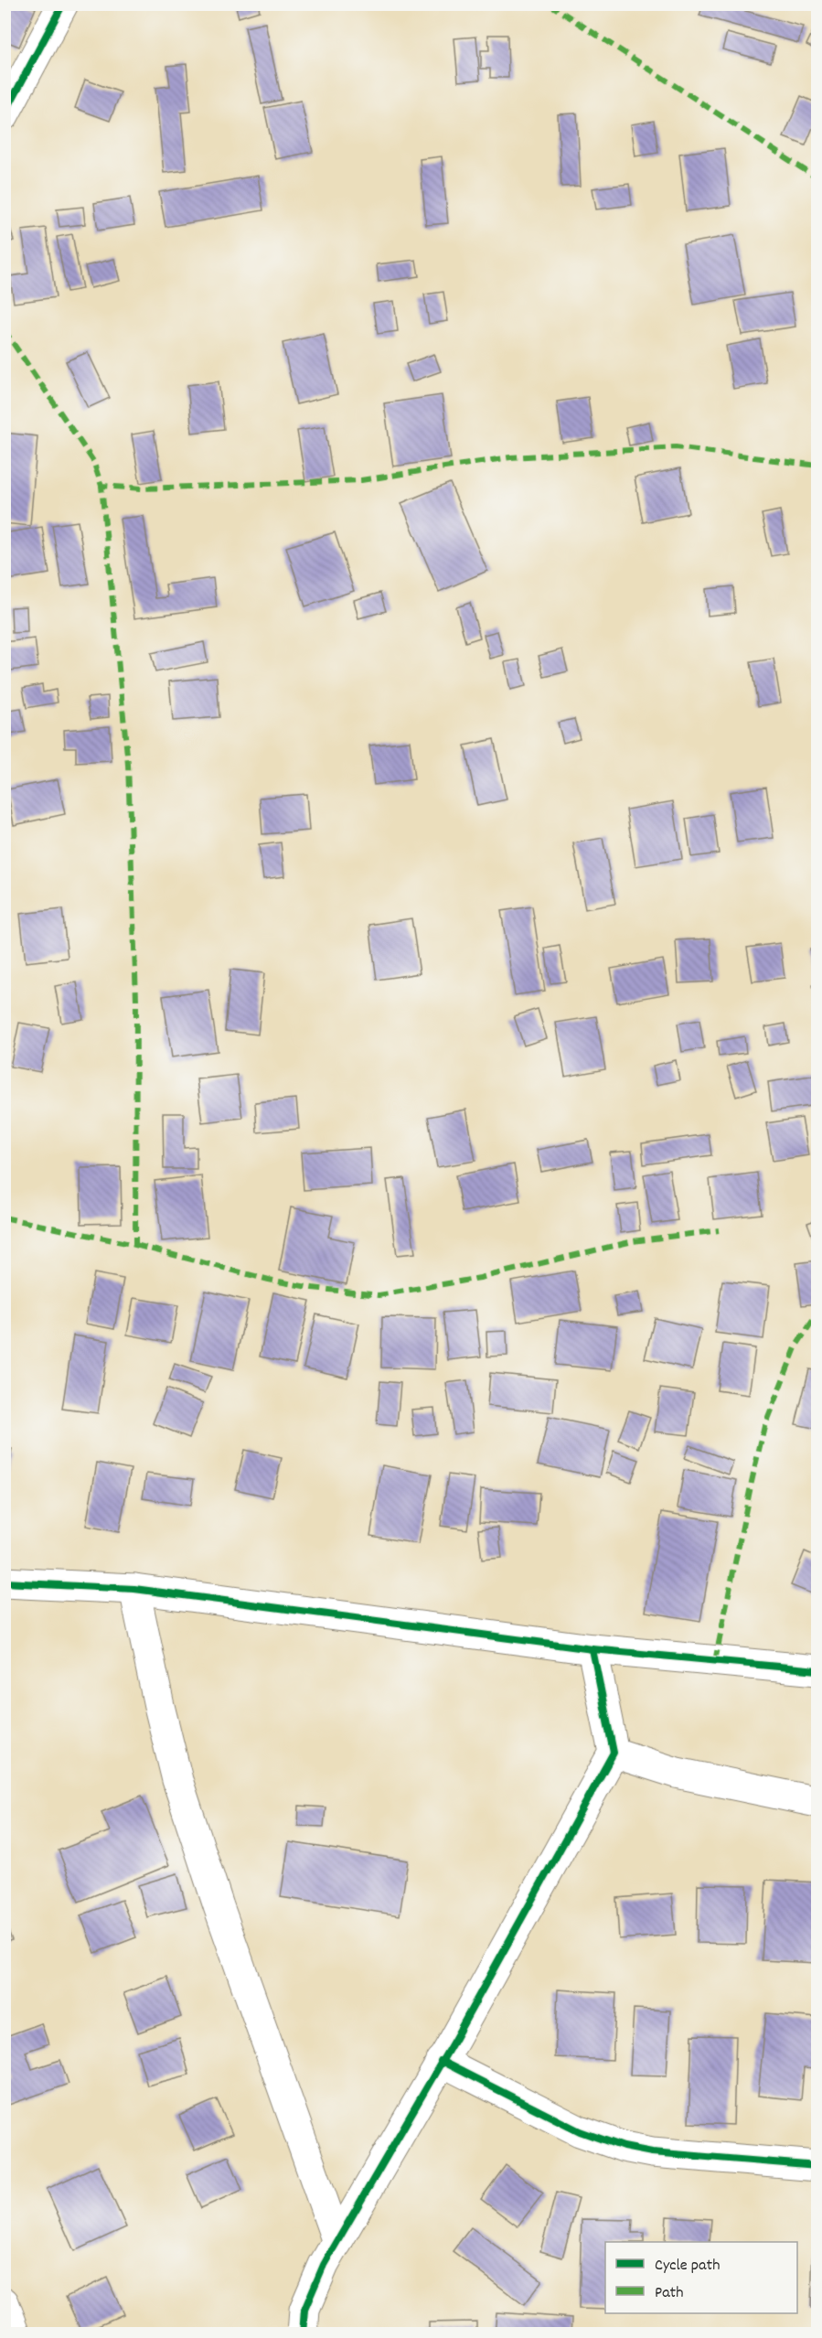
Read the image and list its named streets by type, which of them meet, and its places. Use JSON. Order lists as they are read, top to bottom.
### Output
{
  "legend": ["Cycle path", "Path"]
}
